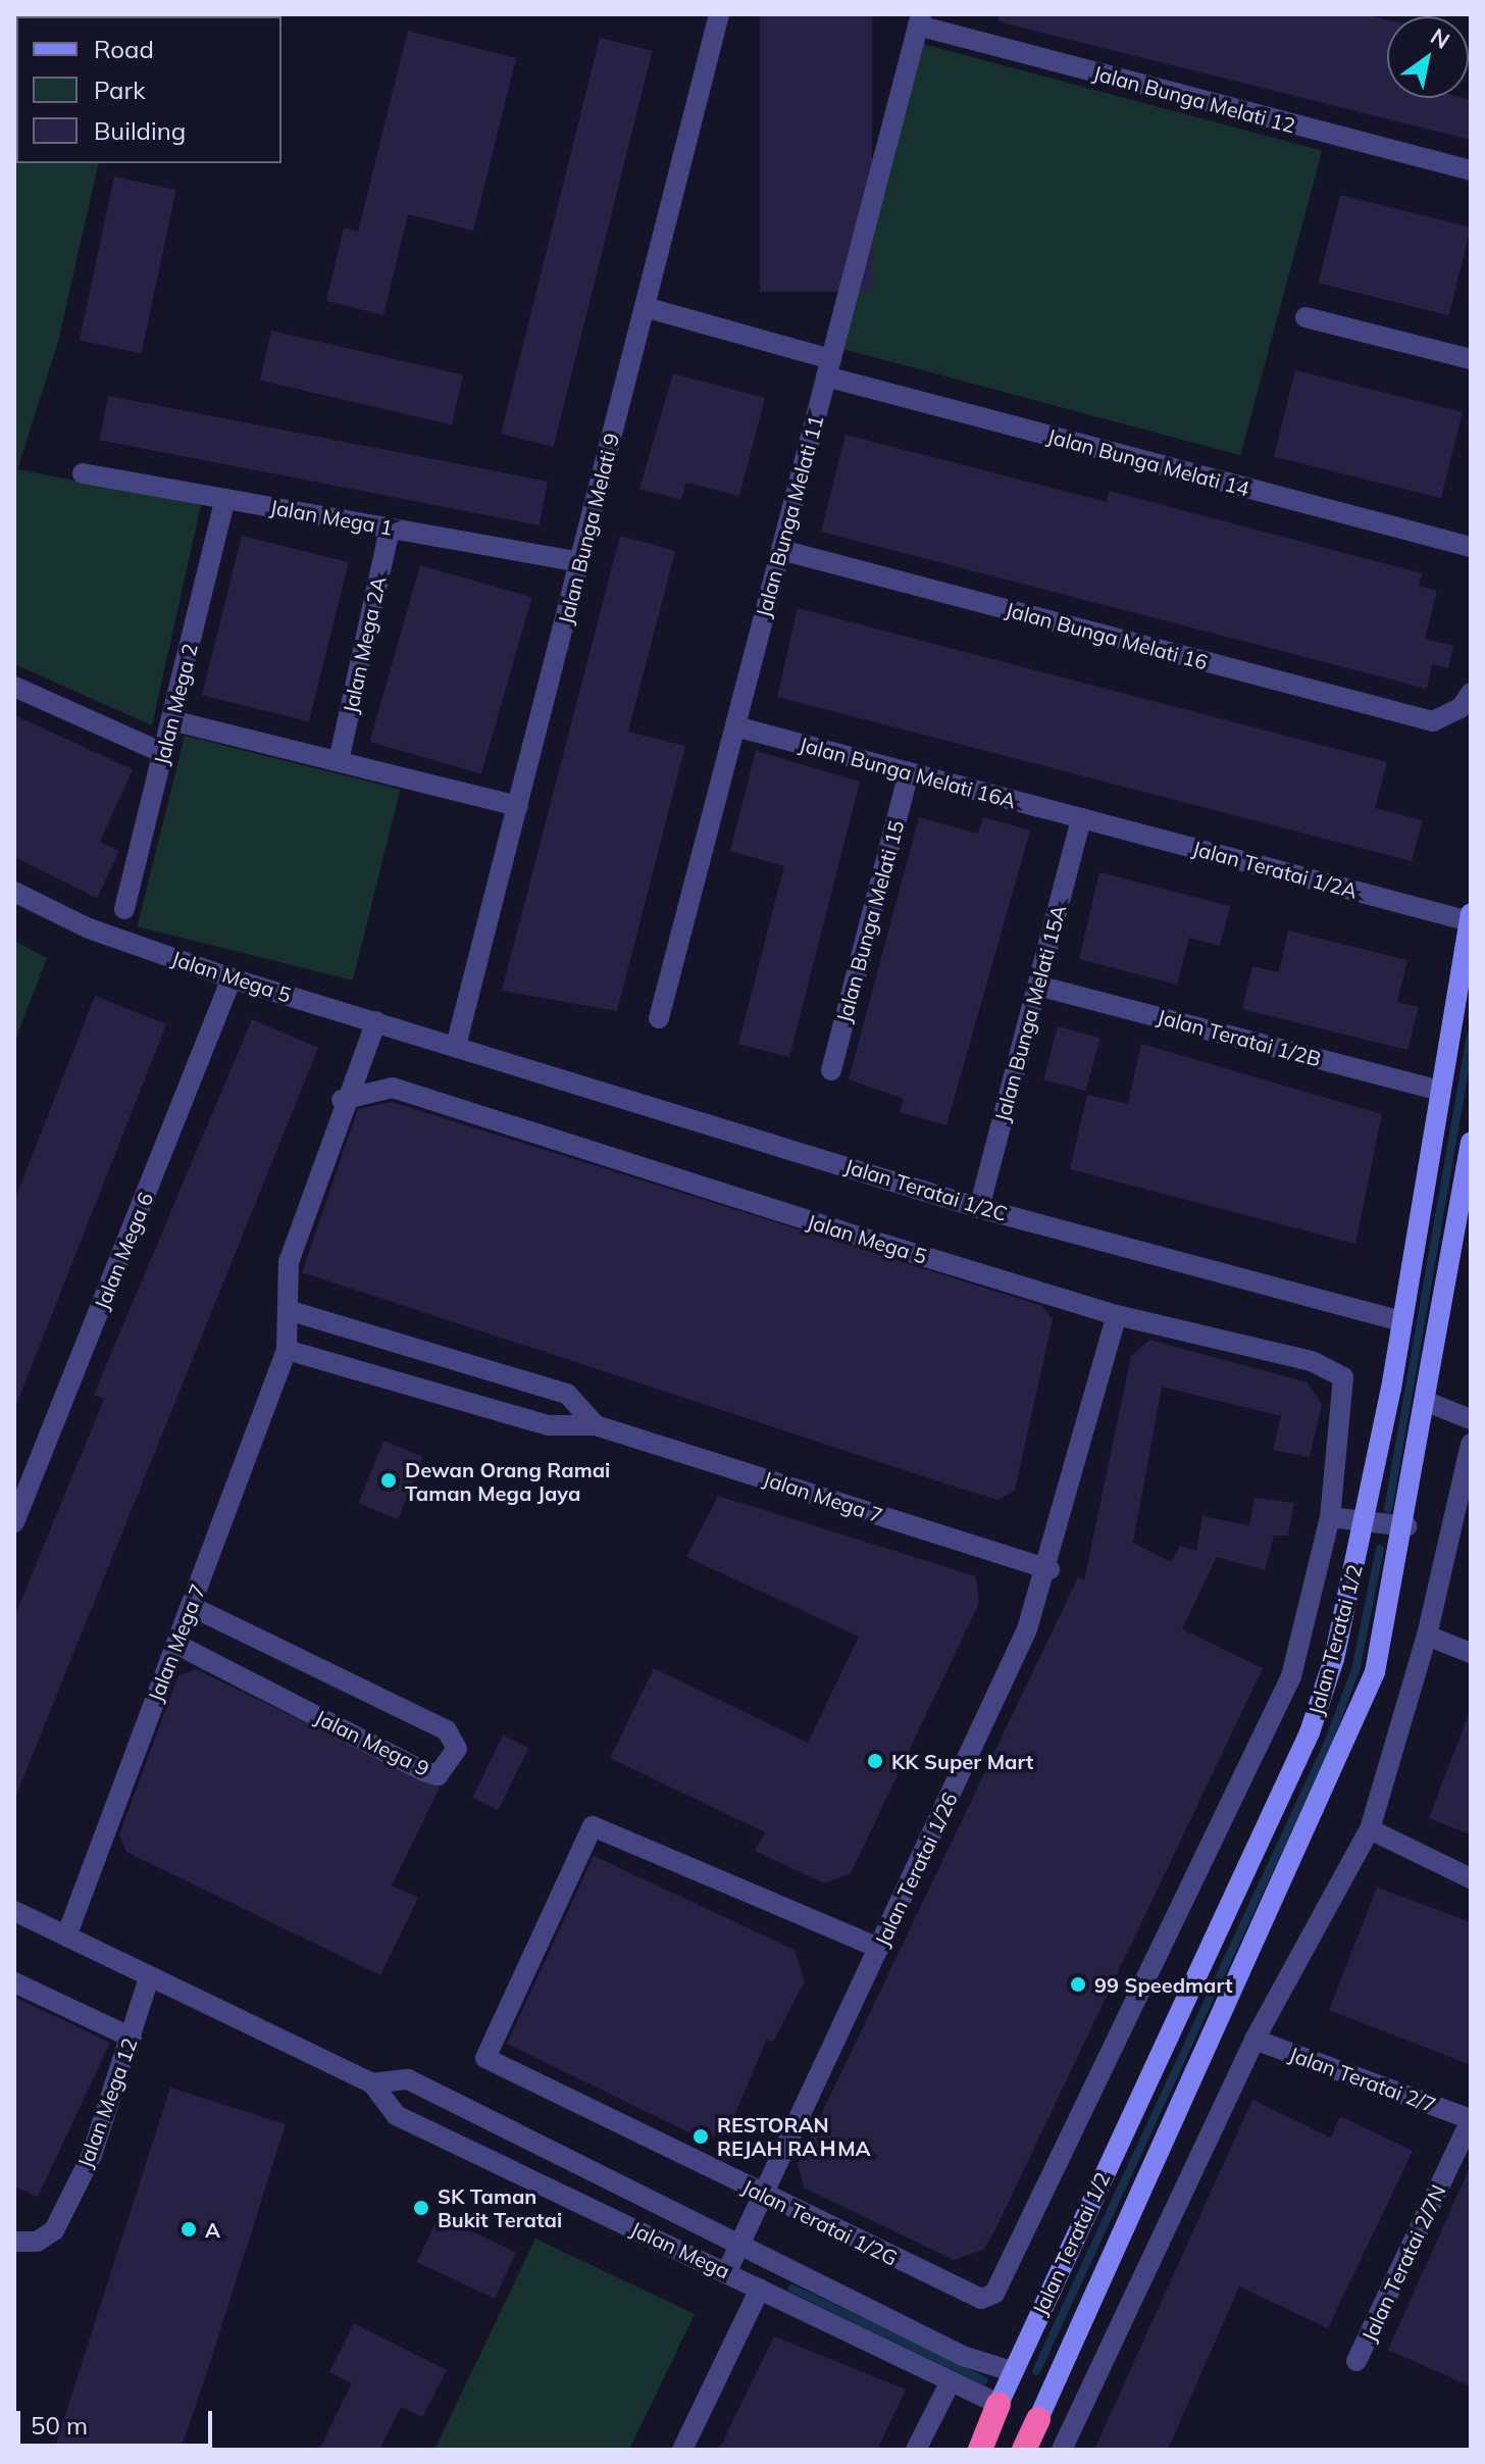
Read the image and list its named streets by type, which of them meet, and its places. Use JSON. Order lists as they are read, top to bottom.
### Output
{
  "streets": {
    "main road": ["Jalan Teratai 1/2"],
    "street": [
      "Jalan Bunga Melati 12",
      "Jalan Bunga Melati 14",
      "Jalan Bunga Melati 11",
      "Jalan Mega 1",
      "Jalan Bunga Melati 9",
      "Jalan Bunga Melati 16",
      "Jalan Mega 2A",
      "Jalan Mega 2",
      "Jalan Bunga Melati 16A",
      "Jalan Teratai 1/2A",
      "Jalan Bunga Melati 15",
      "Jalan Mega 5",
      "Jalan Bunga Melati 15A",
      "Jalan Teratai 1/2B",
      "Jalan Teratai 1/2C",
      "Jalan Mega 6",
      "Jalan Mega 7",
      "Jalan Mega 9",
      "Jalan Teratai 1/26",
      "Jalan Teratai 2/7",
      "Jalan Mega 12",
      "Jalan Teratai 1/2G",
      "Jalan Mega",
      "Jalan Teratai 2/7N"
    ]
  },
  "crossings": [
    ["Jalan Bunga Melati 12", "Jalan Bunga Melati 11"],
    ["Jalan Bunga Melati 14", "Jalan Bunga Melati 11"],
    ["Jalan Bunga Melati 14", "Jalan Bunga Melati 9"],
    ["Jalan Bunga Melati 11", "Jalan Bunga Melati 16"],
    ["Jalan Bunga Melati 11", "Jalan Bunga Melati 16A"],
    ["Jalan Mega 1", "Jalan Bunga Melati 9"],
    ["Jalan Mega 1", "Jalan Mega 2A"],
    ["Jalan Mega 1", "Jalan Mega 2"],
    ["Jalan Bunga Melati 9", "Jalan Mega 5"],
    ["Jalan Bunga Melati 9", "Jalan Teratai 1/2C"],
    ["Jalan Bunga Melati 16A", "Jalan Teratai 1/2A"],
    ["Jalan Bunga Melati 16A", "Jalan Bunga Melati 15"],
    ["Jalan Bunga Melati 16A", "Jalan Bunga Melati 15A"],
    ["Jalan Teratai 1/2A", "Jalan Bunga Melati 15A"],
    ["Jalan Teratai 1/2A", "Jalan Teratai 1/2"],
    ["Jalan Mega 5", "Jalan Teratai 1/2C"],
    ["Jalan Mega 5", "Jalan Mega 6"],
    ["Jalan Mega 5", "Jalan Mega 7"],
    ["Jalan Mega 5", "Jalan Teratai 1/2"],
    ["Jalan Mega 5", "Jalan Teratai 1/26"],
    ["Jalan Bunga Melati 15A", "Jalan Teratai 1/2B"],
    ["Jalan Bunga Melati 15A", "Jalan Teratai 1/2C"],
    ["Jalan Teratai 1/2B", "Jalan Teratai 1/2"],
    ["Jalan Teratai 1/2C", "Jalan Teratai 1/2"],
    ["Jalan Mega 7", "Jalan Mega 9"],
    ["Jalan Mega 7", "Jalan Teratai 1/26"],
    ["Jalan Mega 7", "Jalan Mega"],
    ["Jalan Teratai 1/2", "Jalan Teratai 1/2G"],
    ["Jalan Teratai 1/2", "Jalan Mega"],
    ["Jalan Teratai 1/26", "Jalan Teratai 1/2G"],
    ["Jalan Teratai 1/26", "Jalan Mega"],
    ["Jalan Teratai 2/7", "Jalan Teratai 2/7N"],
    ["Jalan Mega 12", "Jalan Mega"]
  ],
  "places": [
    "Dewan Orang Ramai Taman Mega Jaya",
    "KK Super Mart",
    "99 Speedmart",
    "RESTORAN REJAH RAＨMA",
    "SK Taman Bukit Teratai",
    "A"
  ],
  "legend": ["Road", "Park", "Building"],
  "scale_bar": "50 m",
  "north": "top right"
}
